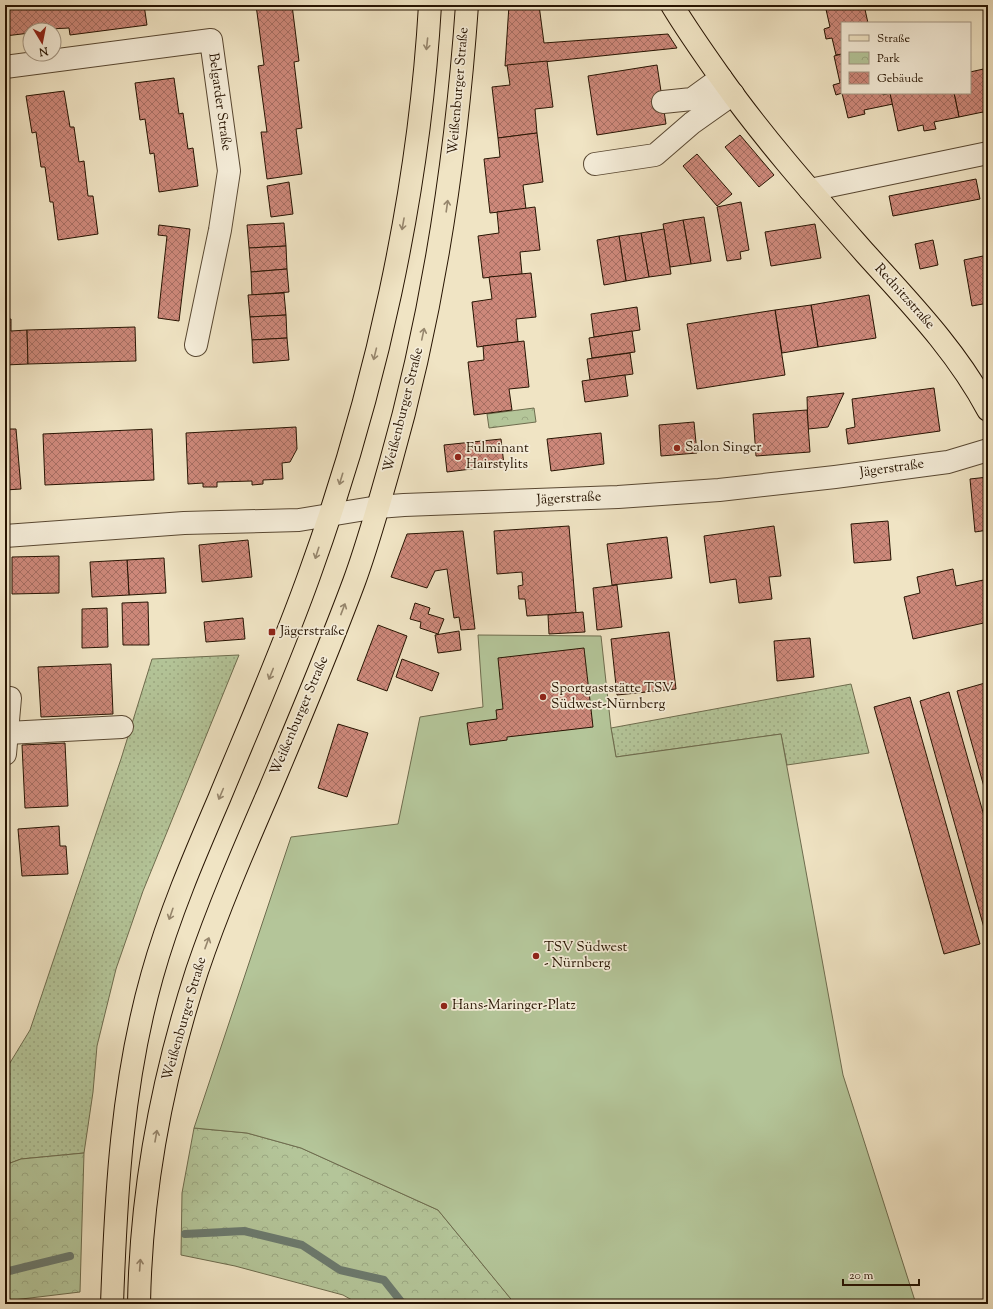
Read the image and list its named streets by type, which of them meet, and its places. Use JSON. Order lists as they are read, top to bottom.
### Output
{
  "streets": {
    "main road": ["Weißenburger Straße", "Rednitzstraße"],
    "street": ["Belgarder Straße", "Jägerstraße"]
  },
  "crossings": [
    ["Weißenburger Straße", "Jägerstraße"]
  ],
  "places": {
    "other": [
      "Salon Singer",
      "Fulminant Hairstylits",
      "Sportgaststätte TSV Südwest-Nürnberg",
      "TSV Südwest - Nürnberg",
      "Hans-Maringer-Platz"
    ],
    "transit": ["Jägerstraße"]
  },
  "legend": ["Straße", "Park", "Gebäude"],
  "scale_bar": "20 m",
  "north": "bottom"
}
